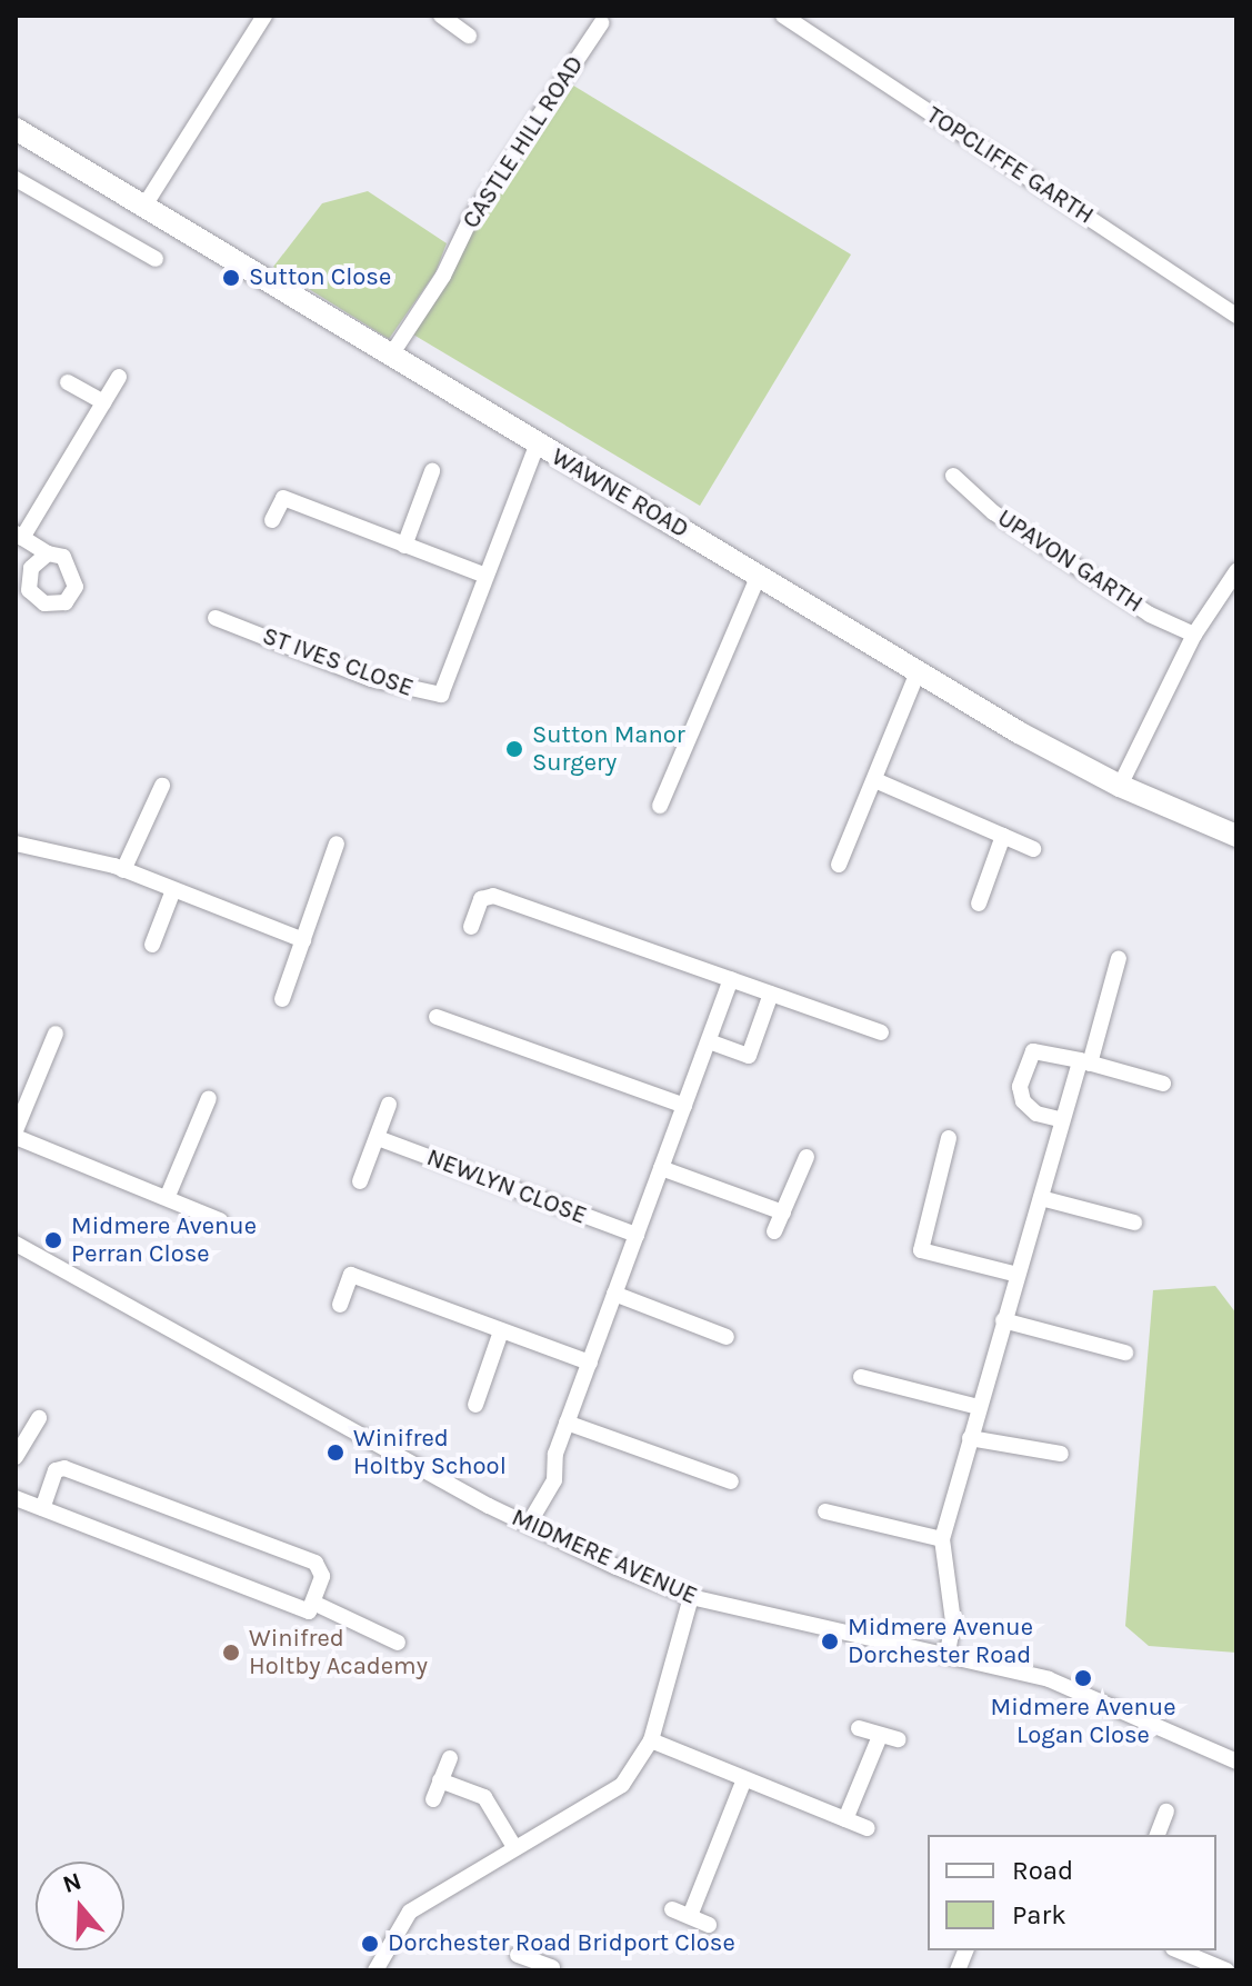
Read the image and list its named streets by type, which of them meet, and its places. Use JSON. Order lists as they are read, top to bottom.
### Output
{
  "streets": {
    "street": [
      "CASTLE HILL ROAD",
      "TOPCLIFFE GARTH",
      "WAWNE ROAD",
      "UPAVON GARTH",
      "ST IVES CLOSE",
      "NEWLYN CLOSE",
      "MIDMERE AVENUE"
    ]
  },
  "crossings": [
    ["CASTLE HILL ROAD", "WAWNE ROAD"],
    ["WAWNE ROAD", "ST IVES CLOSE"]
  ],
  "places": [
    "Sutton Close",
    "Sutton Manor Surgery",
    "Midmere Avenue Perran Close",
    "Winifred Holtby School",
    "Midmere Avenue Dorchester Road",
    "Winifred Holtby Academy",
    "Midmere Avenue Logan Close",
    "Dorchester Road Bridport Close"
  ],
  "legend": ["Road", "Park"],
  "north": "top"
}
